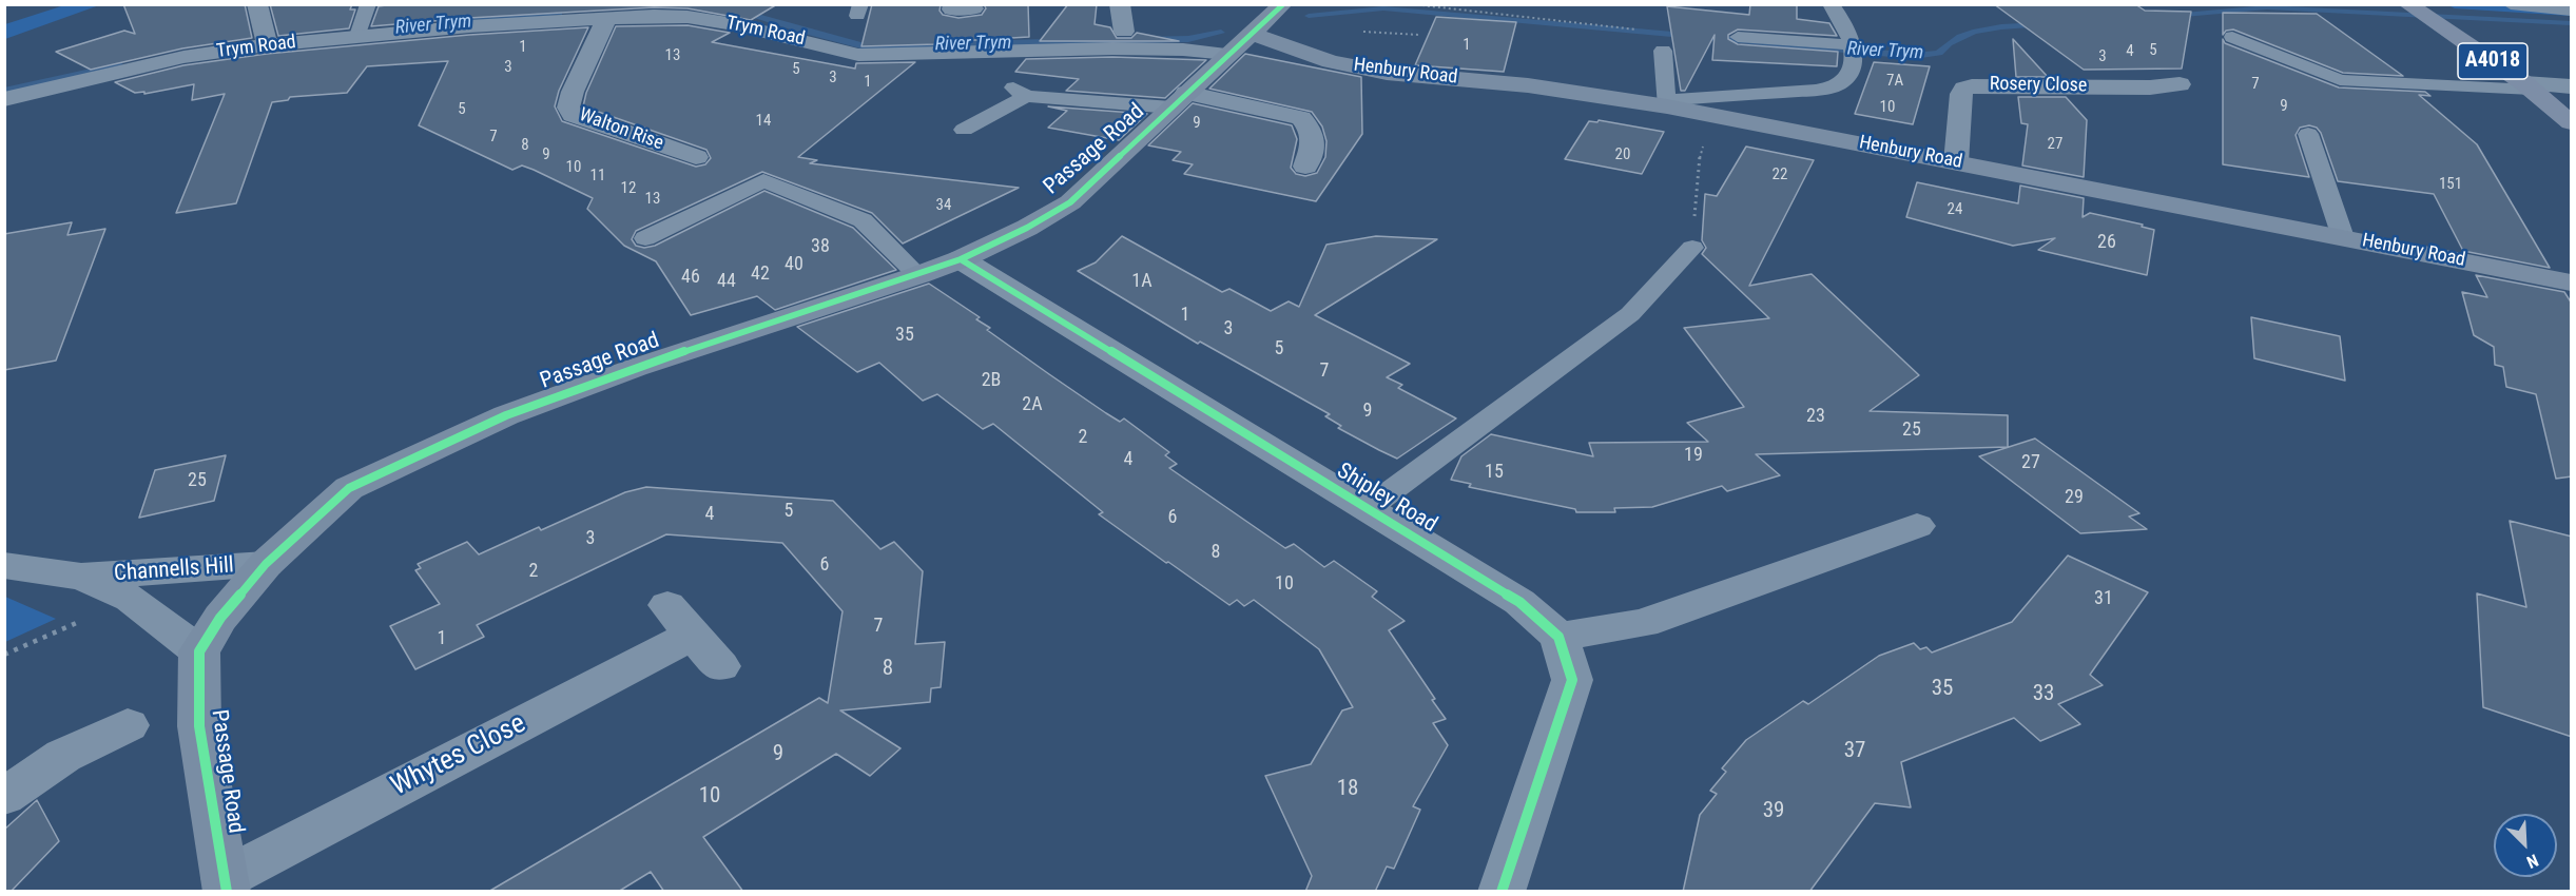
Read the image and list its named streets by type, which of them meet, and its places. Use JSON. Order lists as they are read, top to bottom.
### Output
{
  "streets": {
    "main road": ["A4018"],
    "street": [
      "Trym Road",
      "Henbury Road",
      "Rosery Close",
      "Walton Rise",
      "Passage Road",
      "Shipley Road",
      "Channells Hill",
      "Whytes Close"
    ]
  },
  "crossings": [
    ["Trym Road", "Walton Rise"],
    ["Trym Road", "Passage Road"],
    ["Henbury Road", "Rosery Close"],
    ["Henbury Road", "Passage Road"],
    ["Passage Road", "Shipley Road"],
    ["Passage Road", "Channells Hill"],
    ["Passage Road", "Whytes Close"]
  ],
  "water": ["River Trym"],
  "house_numbers": [
    "1",
    "1",
    "5",
    "4",
    "13",
    "3",
    "3",
    "5",
    "3",
    "7A",
    "1",
    "7",
    "9",
    "10",
    "5",
    "14",
    "9",
    "7",
    "27",
    "8",
    "9",
    "20",
    "10",
    "22",
    "11",
    "151",
    "12",
    "13",
    "34",
    "24",
    "26",
    "38",
    "40",
    "42",
    "46",
    "44",
    "1A",
    "1",
    "3",
    "35",
    "5",
    "7",
    "2B",
    "2A",
    "9",
    "23",
    "25",
    "2",
    "19",
    "4",
    "27",
    "15",
    "25",
    "29",
    "5",
    "4",
    "6",
    "3",
    "8",
    "6",
    "2",
    "10",
    "31",
    "7",
    "1",
    "8",
    "35",
    "33",
    "37",
    "9",
    "18",
    "10",
    "39"
  ],
  "north": "bottom right"
}
